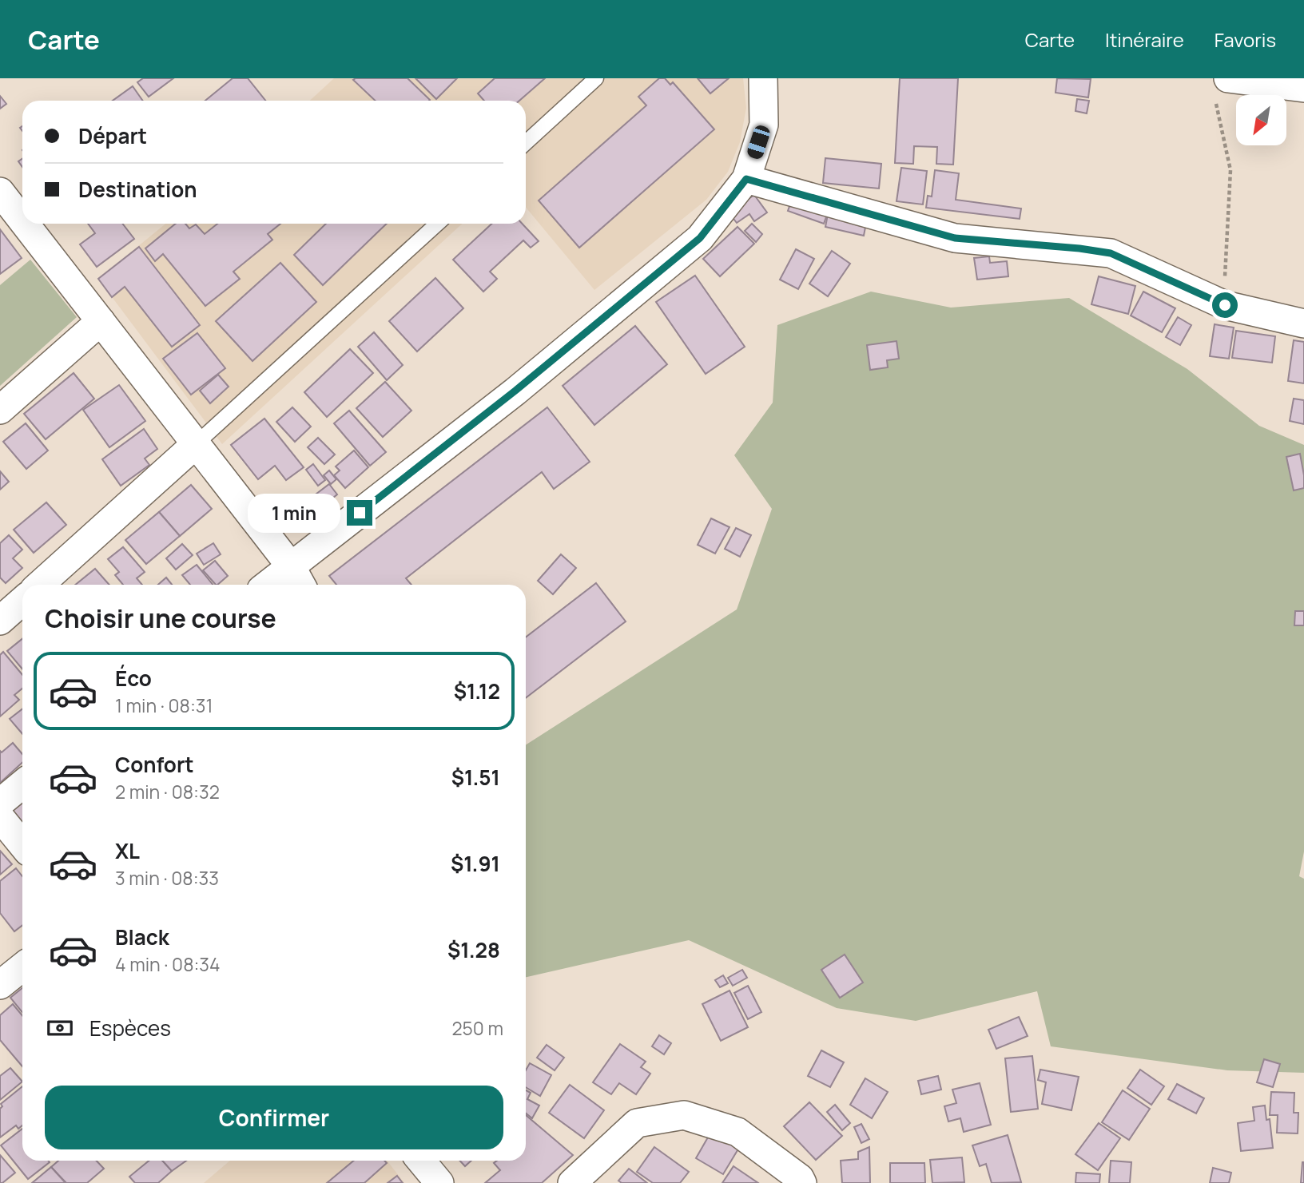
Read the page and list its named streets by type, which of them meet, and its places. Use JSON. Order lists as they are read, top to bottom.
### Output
{
  "north": "bottom left",
  "page": {
    "header": "Carte",
    "nav": ["Carte", "Itinéraire", "Favoris"],
    "banner": ["Départ", "Destination"],
    "bubble": "1 min",
    "heading": "Choisir une course",
    "list": [
      {
        "name": "Éco",
        "note": "1 min · 08:31",
        "value": "$1.12"
      },
      {
        "name": "Confort",
        "note": "2 min · 08:32",
        "value": "$1.51"
      },
      {
        "name": "XL",
        "note": "3 min · 08:33",
        "value": "$1.91"
      },
      {
        "name": "Black",
        "note": "4 min · 08:34",
        "value": "$1.28"
      }
    ],
    "pay": ["Espèces", "250 m"],
    "buttons": "Confirmer"
  }
}
